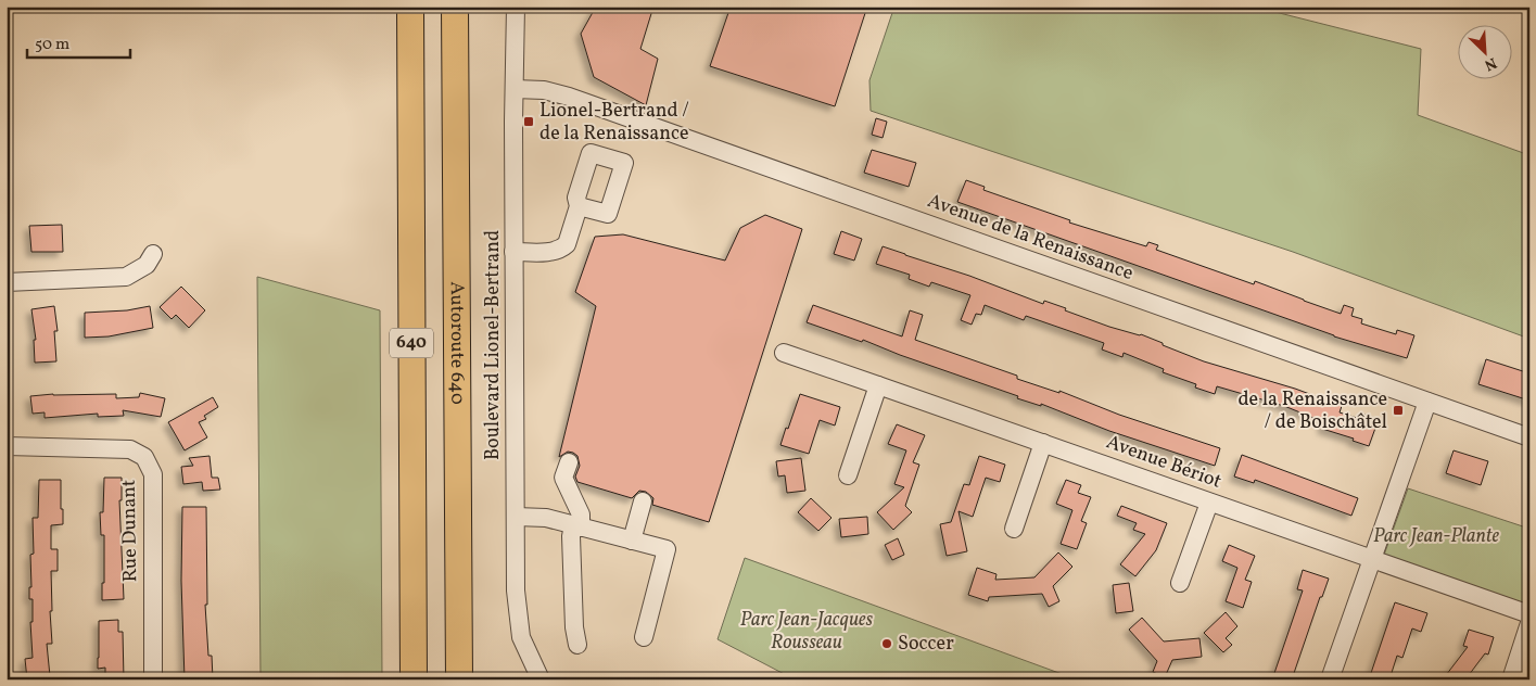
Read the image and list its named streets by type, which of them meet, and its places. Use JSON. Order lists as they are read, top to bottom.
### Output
{
  "streets": {
    "highway": ["640", "Autoroute 640"],
    "street": [
      "Avenue de la Renaissance",
      "Boulevard Lionel-Bertrand",
      "Avenue Bériot",
      "Rue Dunant"
    ]
  },
  "crossings": [
    ["Avenue de la Renaissance", "Boulevard Lionel-Bertrand"]
  ],
  "parks": ["Parc Jean-Plante", "Parc Jean-Jacques Rousseau"],
  "places": {
    "transit": ["Lionel-Bertrand / de la Renaissance", "de la Renaissance / de Boischâtel"],
    "other": ["Soccer"]
  },
  "scale_bar": "50 m",
  "north": "bottom right"
}
